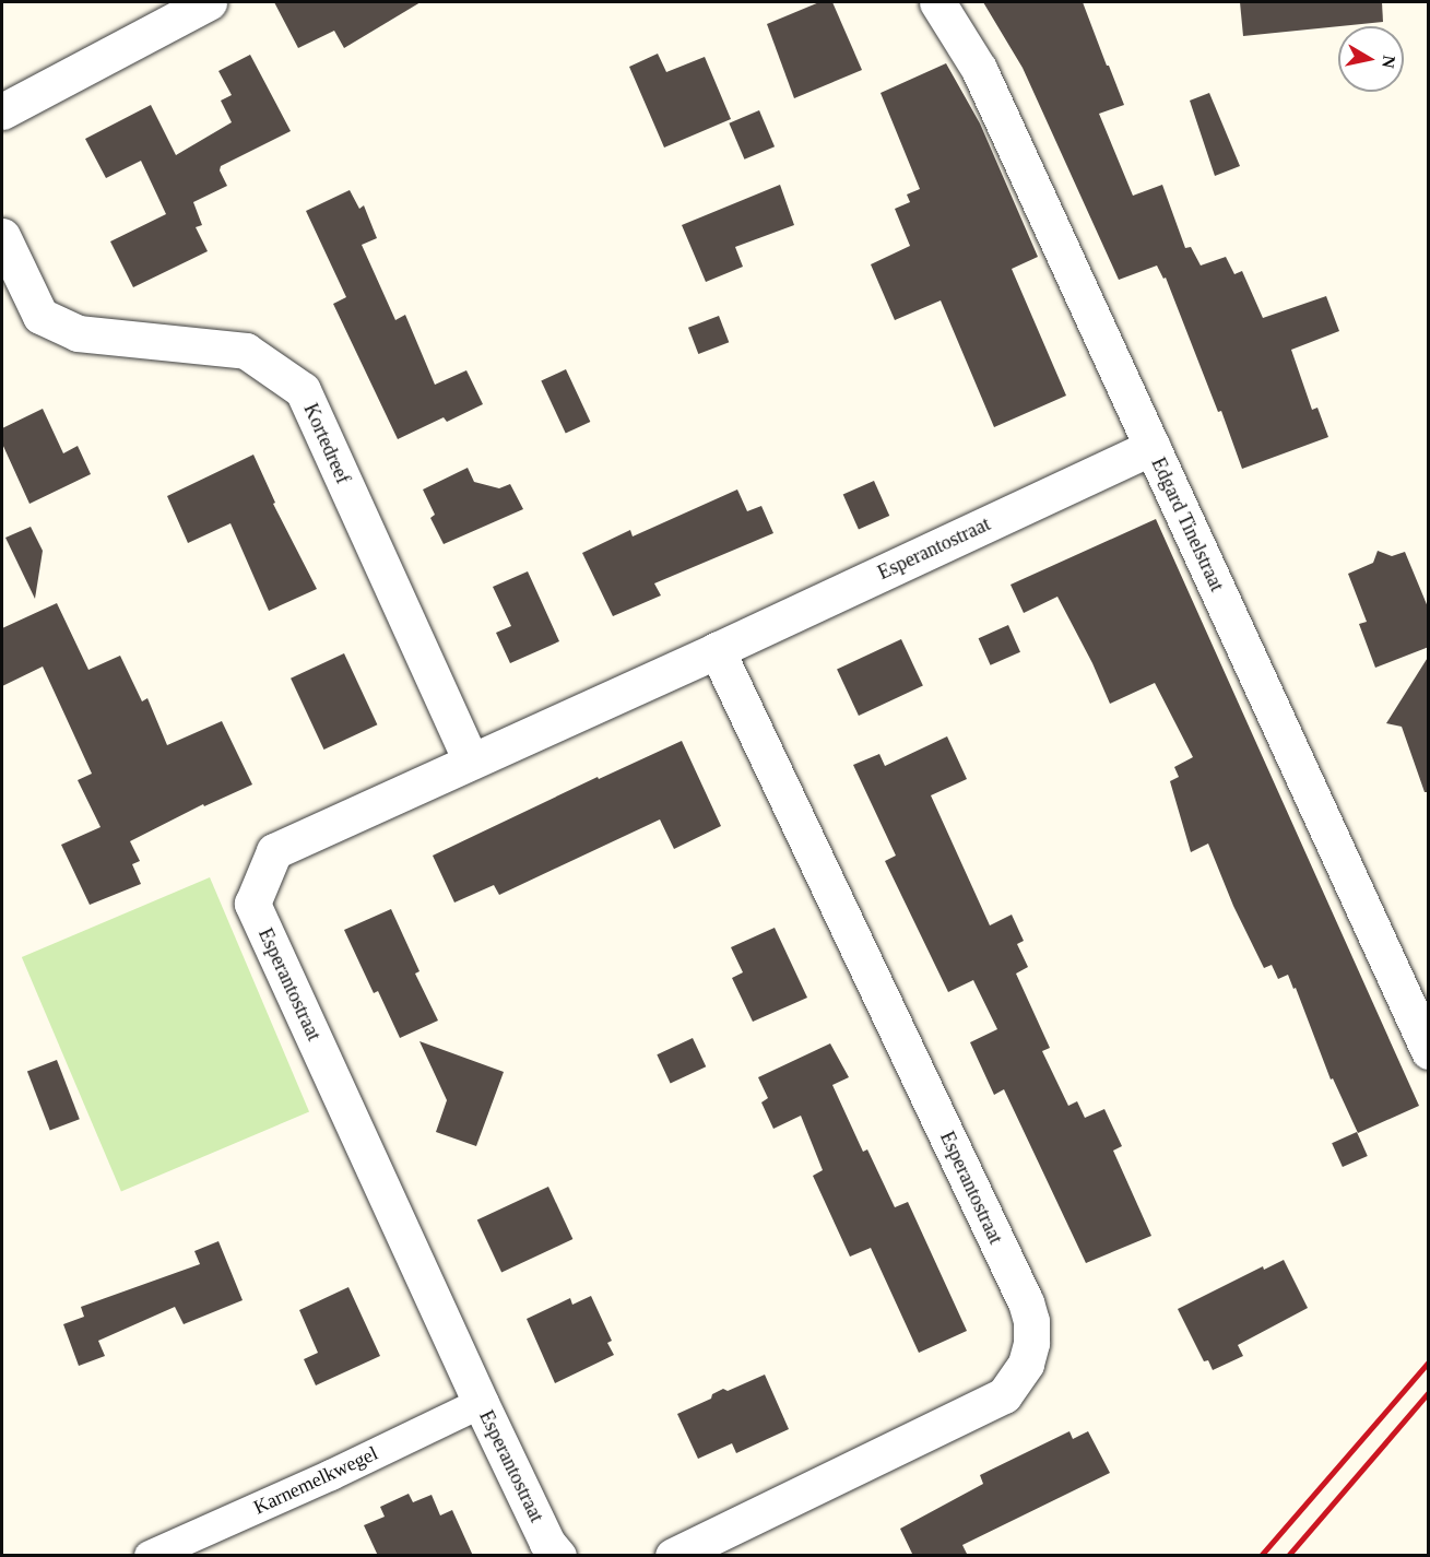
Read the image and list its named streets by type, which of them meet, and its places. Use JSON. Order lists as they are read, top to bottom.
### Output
{
  "streets": {
    "street": [
      "Kortedreef",
      "Edgard Tinelstraat",
      "Esperantostraat",
      "Karnemelkwegel"
    ]
  },
  "crossings": [
    ["Kortedreef", "Esperantostraat"],
    ["Edgard Tinelstraat", "Esperantostraat"],
    ["Esperantostraat", "Karnemelkwegel"]
  ],
  "north": "right"
}
